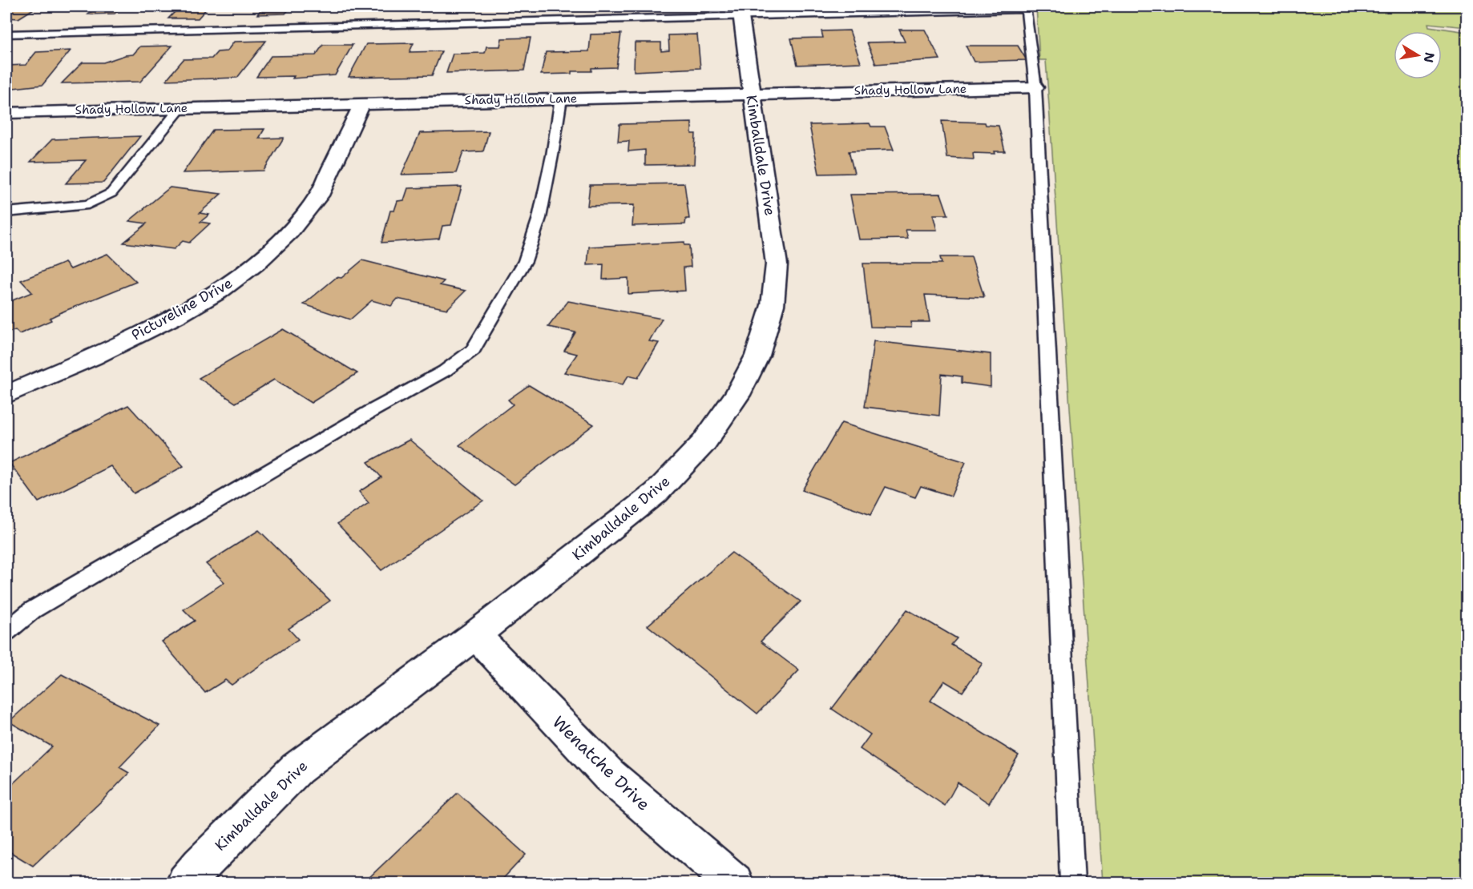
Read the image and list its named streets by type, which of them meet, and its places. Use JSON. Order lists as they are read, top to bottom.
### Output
{
  "streets": {
    "street": [
      "Shady Hollow Lane",
      "Kimballdale Drive",
      "Pictureline Drive",
      "Wenatche Drive"
    ]
  },
  "crossings": [
    ["Shady Hollow Lane", "Kimballdale Drive"],
    ["Shady Hollow Lane", "Pictureline Drive"],
    ["Kimballdale Drive", "Wenatche Drive"]
  ],
  "north": "right"
}
